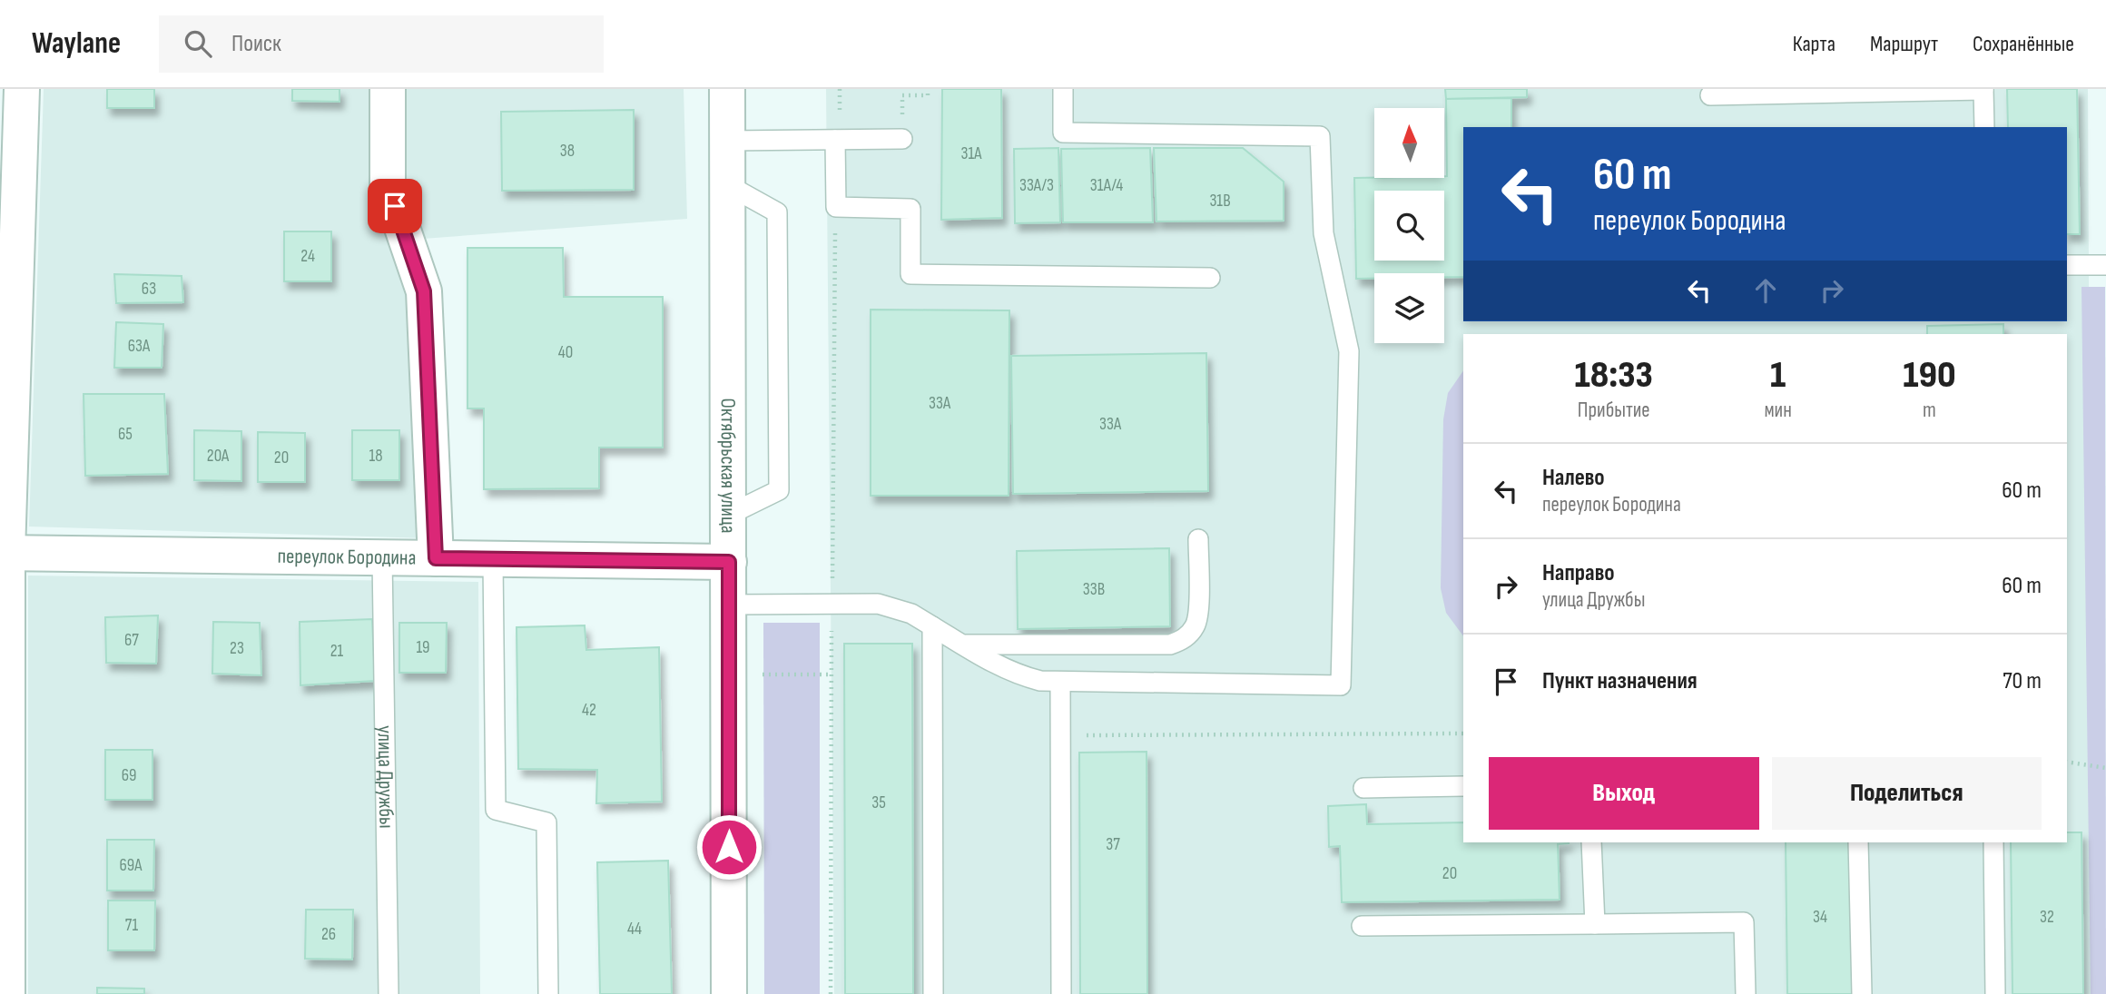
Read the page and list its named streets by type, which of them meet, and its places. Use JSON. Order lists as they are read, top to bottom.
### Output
{
  "streets": {
    "street": ["Октябрьская улица", "переулок Бородина"],
    "lane": ["улица Дружбы"]
  },
  "crossings": [
    ["Октябрьская улица", "переулок Бородина"],
    ["переулок Бородина", "улица Дружбы"]
  ],
  "house_numbers": [
    "38",
    "31А",
    "33А/3",
    "31А/4",
    "31В",
    "24",
    "63",
    "63А",
    "40",
    "33А",
    "33А",
    "65",
    "20А",
    "18",
    "20",
    "33В",
    "67",
    "19",
    "23",
    "21",
    "42",
    "69",
    "35",
    "37",
    "69А",
    "20",
    "34",
    "32",
    "71",
    "44",
    "26"
  ],
  "north": "top",
  "page": {
    "header": "Waylane",
    "search": "Поиск",
    "nav": ["Карта", "Маршрут", "Сохранённые"],
    "turn": ["60 m", "переулок Бородина"],
    "eta": [
      "18:33",
      "Прибытие",
      "1",
      "мин",
      "190",
      "m"
    ],
    "list": [
      {
        "name": "Налево",
        "note": "переулок Бородина",
        "value": "60 m"
      },
      {
        "name": "Направо",
        "note": "улица Дружбы",
        "value": "60 m"
      },
      {
        "name": "Пункт назначения",
        "value": "70 m"
      }
    ],
    "buttons": ["Выход", "Поделиться"]
  }
}
